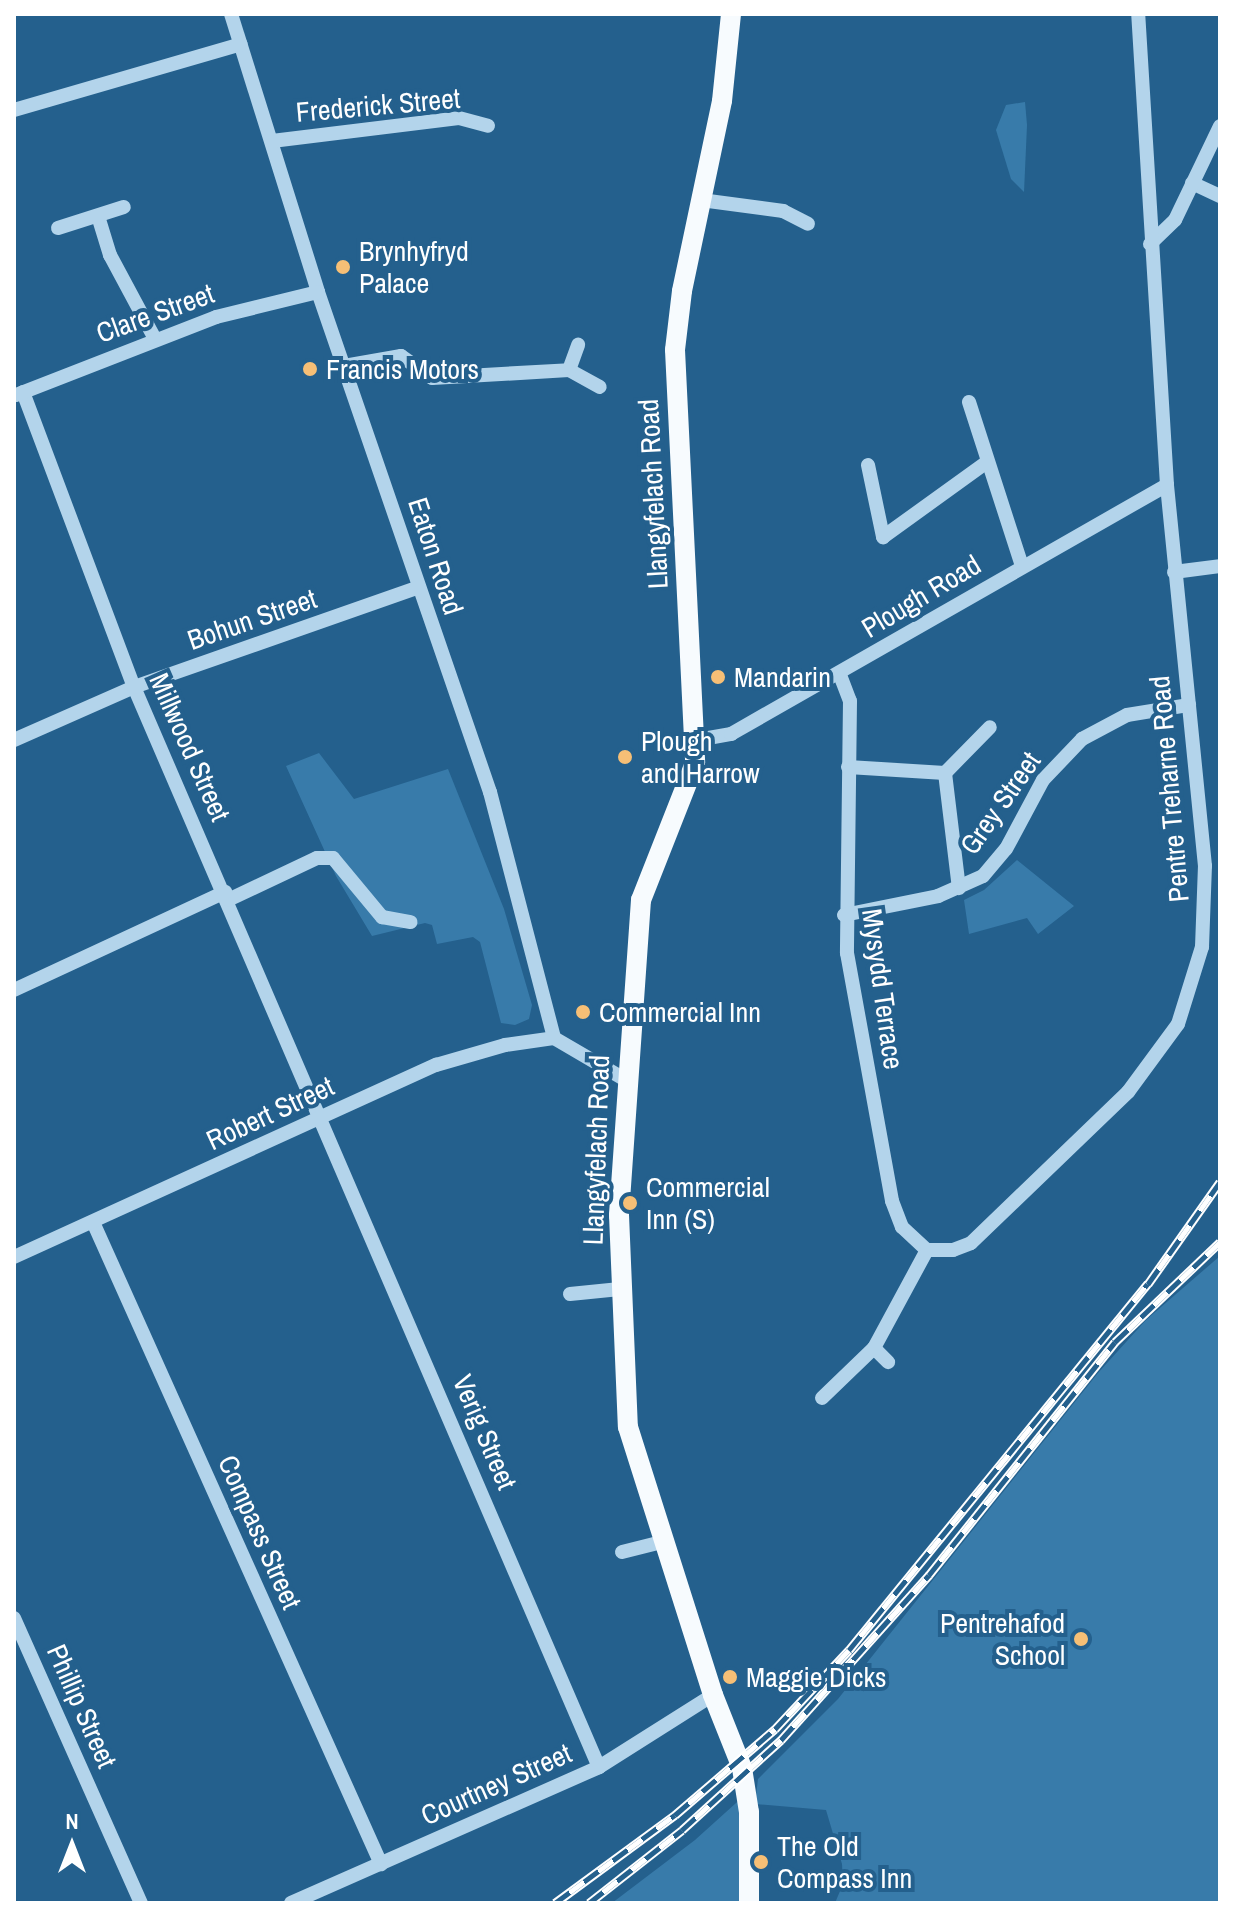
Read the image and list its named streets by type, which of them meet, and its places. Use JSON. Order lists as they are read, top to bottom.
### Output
{
  "streets": {
    "main road": ["Llangyfelach Road"],
    "street": [
      "Frederick Street",
      "Clare Street",
      "Eaton Road",
      "Plough Road",
      "Bohun Street",
      "Millwood Street",
      "Pentre Treharne Road",
      "Grey Street",
      "Mysydd Terrace",
      "Robert Street",
      "Verig Street",
      "Compass Street",
      "Phillip Street",
      "Courtney Street"
    ]
  },
  "crossings": [
    ["Frederick Street", "Eaton Road"],
    ["Clare Street", "Eaton Road"],
    ["Clare Street", "Millwood Street"],
    ["Llangyfelach Road", "Plough Road"],
    ["Llangyfelach Road", "Courtney Street"],
    ["Eaton Road", "Bohun Street"],
    ["Eaton Road", "Robert Street"],
    ["Plough Road", "Pentre Treharne Road"],
    ["Plough Road", "Mysydd Terrace"],
    ["Bohun Street", "Millwood Street"],
    ["Millwood Street", "Robert Street"],
    ["Millwood Street", "Verig Street"],
    ["Pentre Treharne Road", "Grey Street"],
    ["Pentre Treharne Road", "Mysydd Terrace"],
    ["Grey Street", "Mysydd Terrace"],
    ["Robert Street", "Verig Street"],
    ["Robert Street", "Compass Street"],
    ["Verig Street", "Courtney Street"],
    ["Compass Street", "Courtney Street"]
  ],
  "places": [
    "Brynhyfryd Palace",
    "Francis Motors",
    "Mandarin",
    "Plough and Harrow",
    "Commercial Inn",
    "Commercial Inn (S)",
    "Pentrehafod School",
    "Maggie Dicks",
    "The Old Compass Inn"
  ],
  "north": "top"
}
